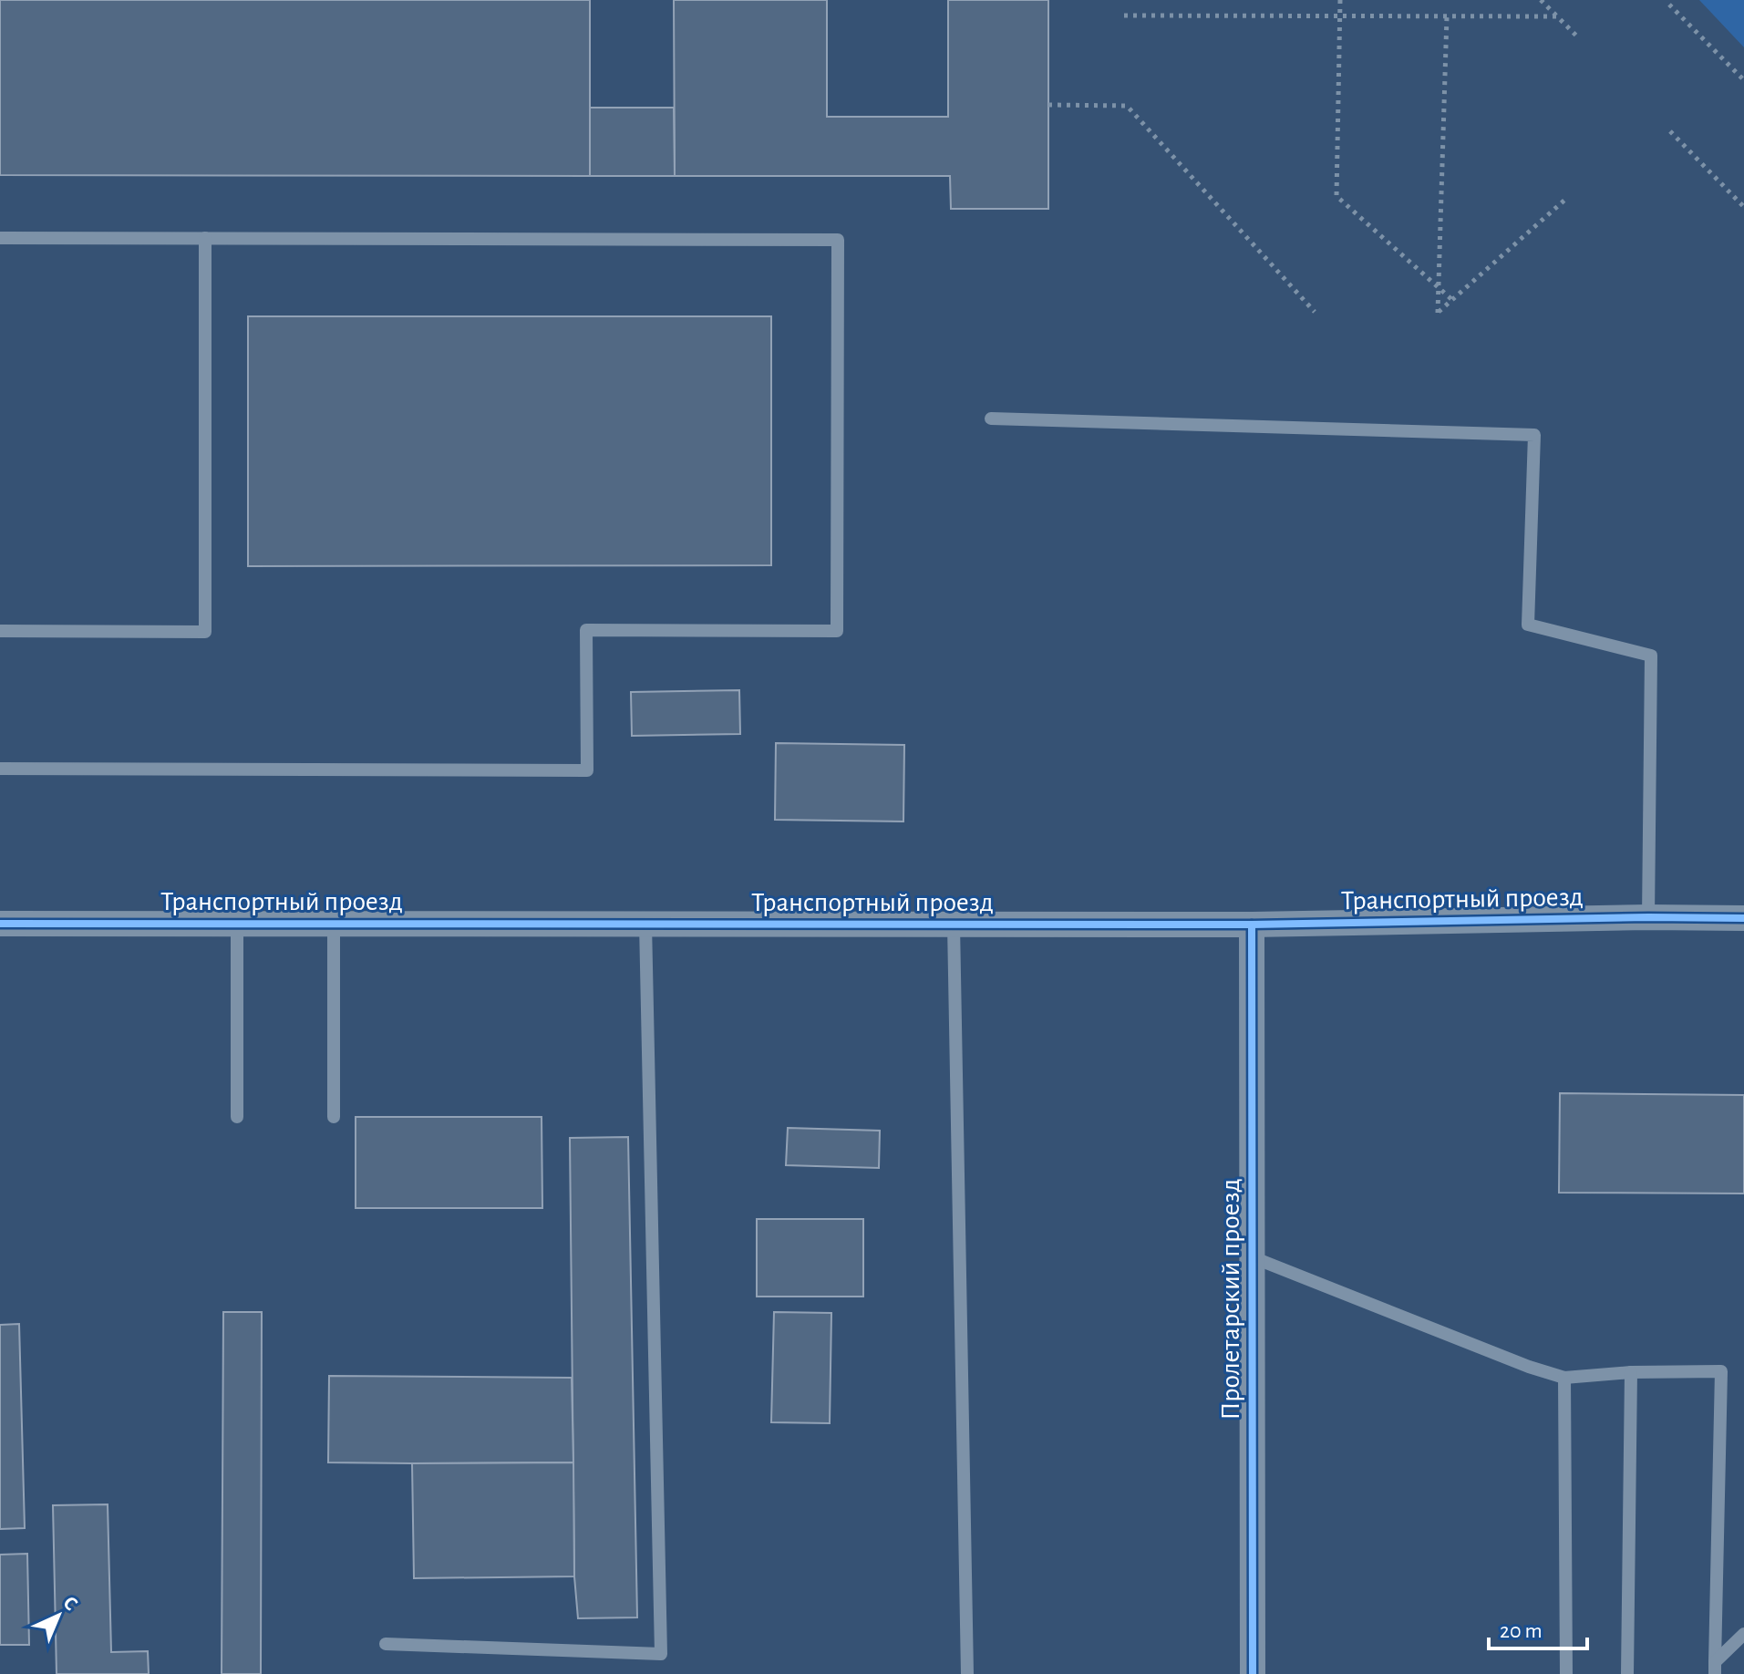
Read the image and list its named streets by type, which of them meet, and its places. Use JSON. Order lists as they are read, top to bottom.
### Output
{
  "streets": {
    "street": ["Транспортный проезд", "Пролетарский проезд"]
  },
  "crossings": [
    ["Транспортный проезд", "Пролетарский проезд"]
  ],
  "scale_bar": "20 m",
  "north": "top right"
}
